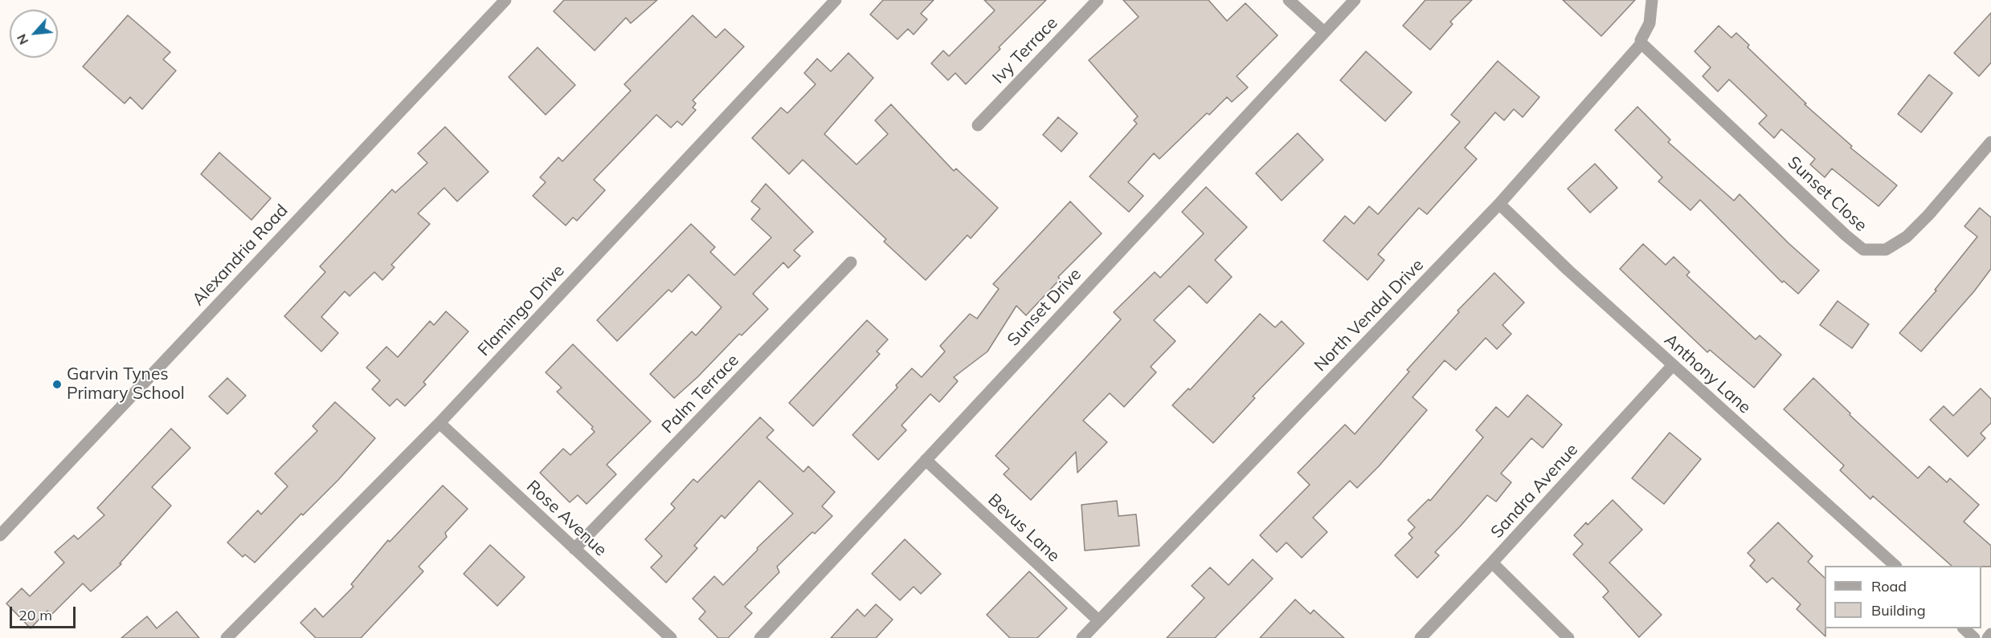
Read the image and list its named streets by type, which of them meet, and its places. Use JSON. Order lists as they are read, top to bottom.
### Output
{
  "streets": {
    "street": [
      "Ivy Terrace",
      "Sunset Close",
      "Alexandria Road",
      "Sunset Drive",
      "Flamingo Drive",
      "North Vendal Drive",
      "Anthony Lane",
      "Palm Terrace",
      "Sandra Avenue",
      "Rose Avenue",
      "Bevus Lane"
    ]
  },
  "crossings": [
    ["Sunset Close", "North Vendal Drive"],
    ["Sunset Drive", "Bevus Lane"],
    ["Flamingo Drive", "Rose Avenue"],
    ["North Vendal Drive", "Anthony Lane"],
    ["North Vendal Drive", "Bevus Lane"],
    ["Anthony Lane", "Sandra Avenue"],
    ["Palm Terrace", "Rose Avenue"]
  ],
  "places": ["Garvin Tynes Primary School"],
  "legend": ["Road", "Building"],
  "scale_bar": "20 m",
  "north": "bottom left"
}
